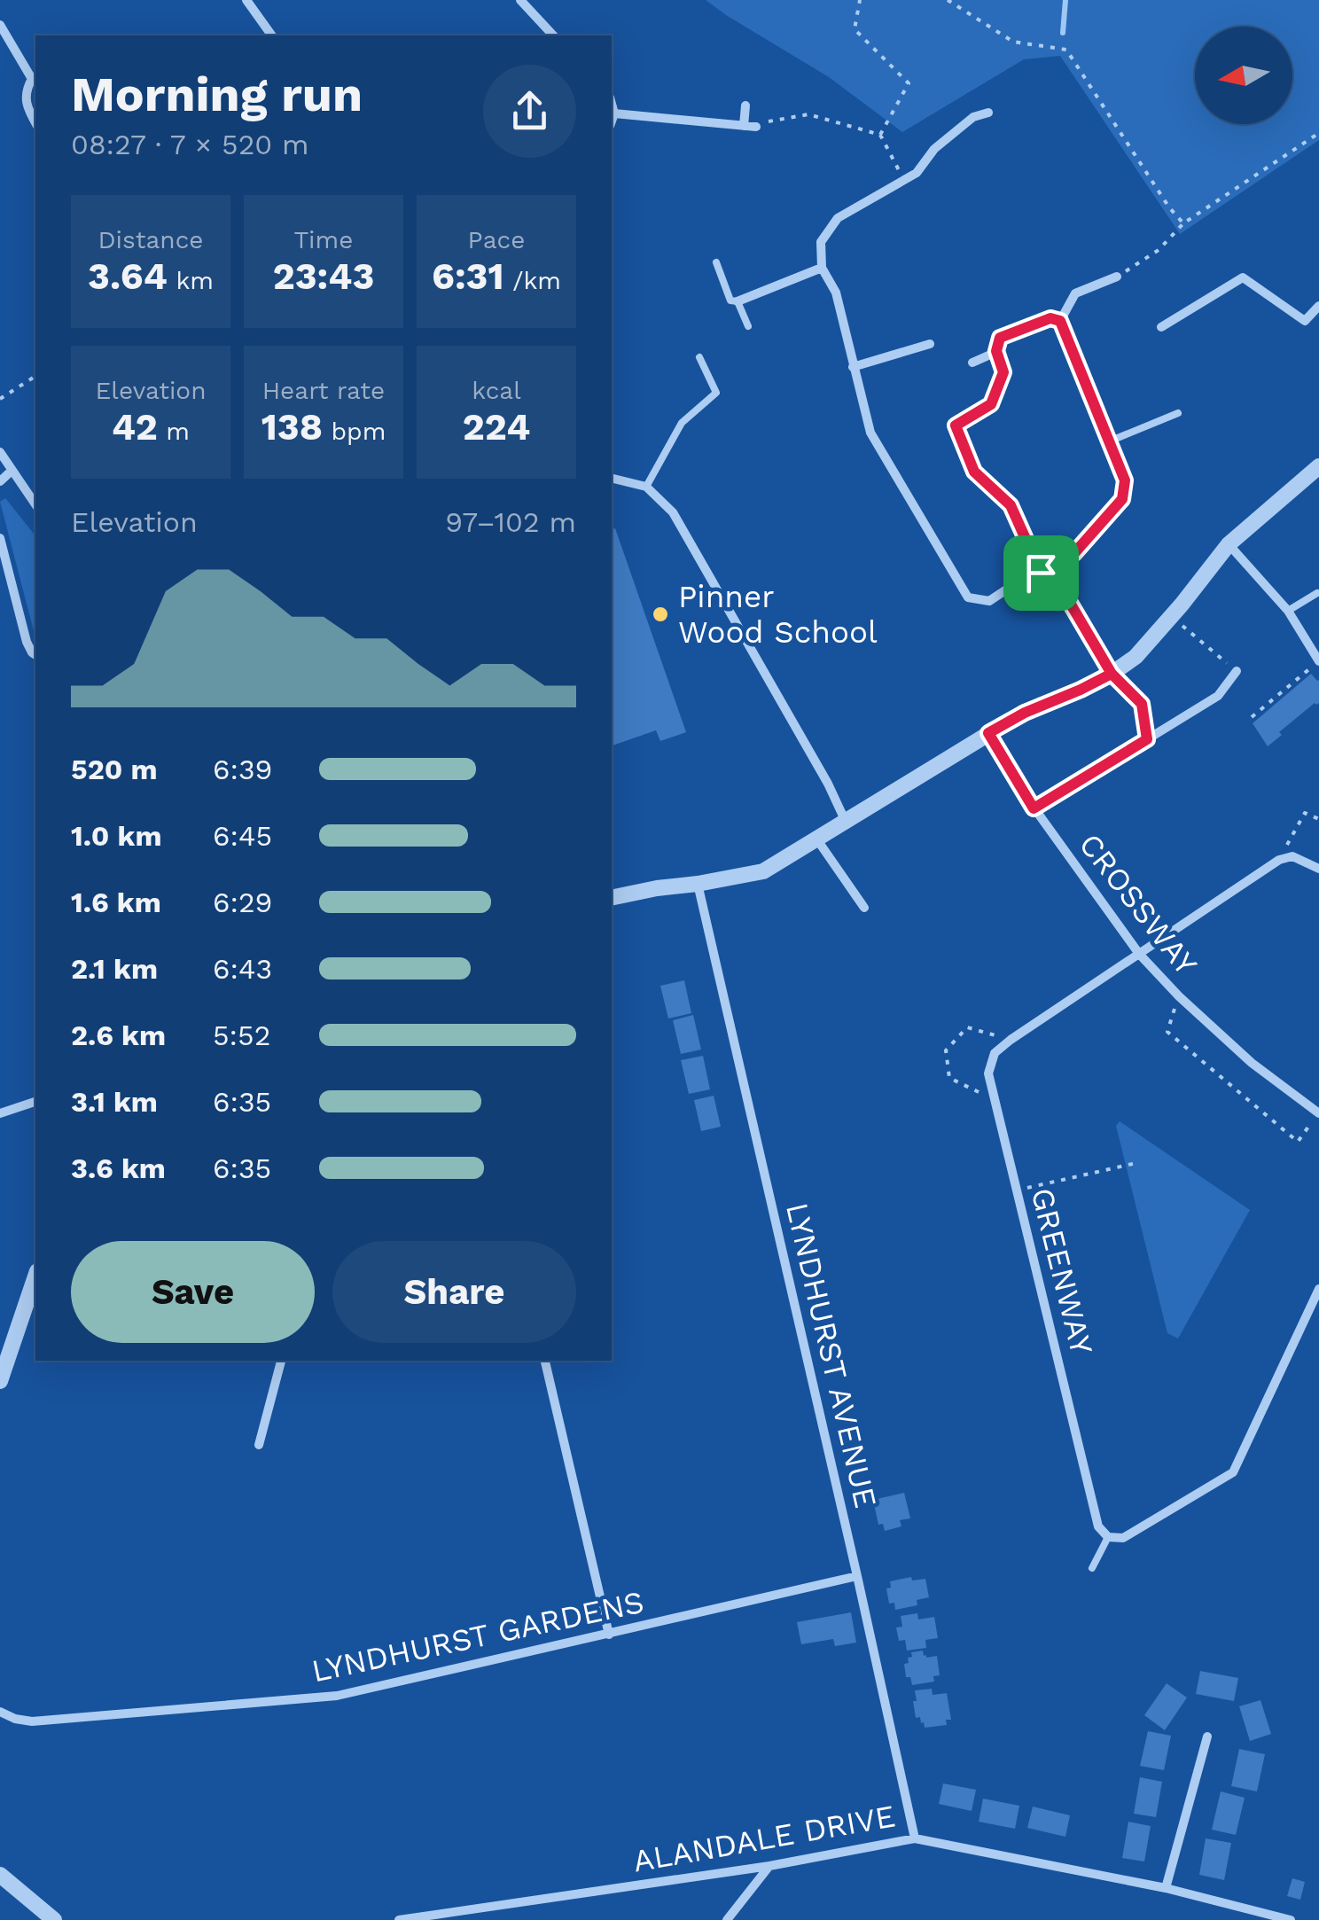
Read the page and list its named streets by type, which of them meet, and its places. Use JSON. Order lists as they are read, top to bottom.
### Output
{
  "streets": {
    "street": [
      "CROSSWAY",
      "GREENWAY",
      "LYNDHURST AVENUE",
      "LYNDHURST GARDENS",
      "ALANDALE DRIVE"
    ]
  },
  "crossings": [
    ["CROSSWAY", "GREENWAY"],
    ["LYNDHURST AVENUE", "LYNDHURST GARDENS"],
    ["LYNDHURST AVENUE", "ALANDALE DRIVE"]
  ],
  "places": ["Pinner Wood School"],
  "north": "left",
  "page": {
    "heading": ["Morning run", "08:27 · 7 × 520 m"],
    "stats": [
      ["Distance", "3.64 km"],
      ["Time", "23:43"],
      ["Pace", "6:31 /km"],
      ["Elevation", "42 m"],
      ["Heart rate", "138 bpm"],
      ["kcal", "224"]
    ],
    "chart": ["Elevation", "97–102 m"],
    "list": [
      {
        "name": "520 m",
        "note": "6:39"
      },
      {
        "name": "1.0 km",
        "note": "6:45"
      },
      {
        "name": "1.6 km",
        "note": "6:29"
      },
      {
        "name": "2.1 km",
        "note": "6:43"
      },
      {
        "name": "2.6 km",
        "note": "5:52"
      },
      {
        "name": "3.1 km",
        "note": "6:35"
      },
      {
        "name": "3.6 km",
        "note": "6:35"
      }
    ],
    "buttons": ["Save", "Share"]
  }
}
